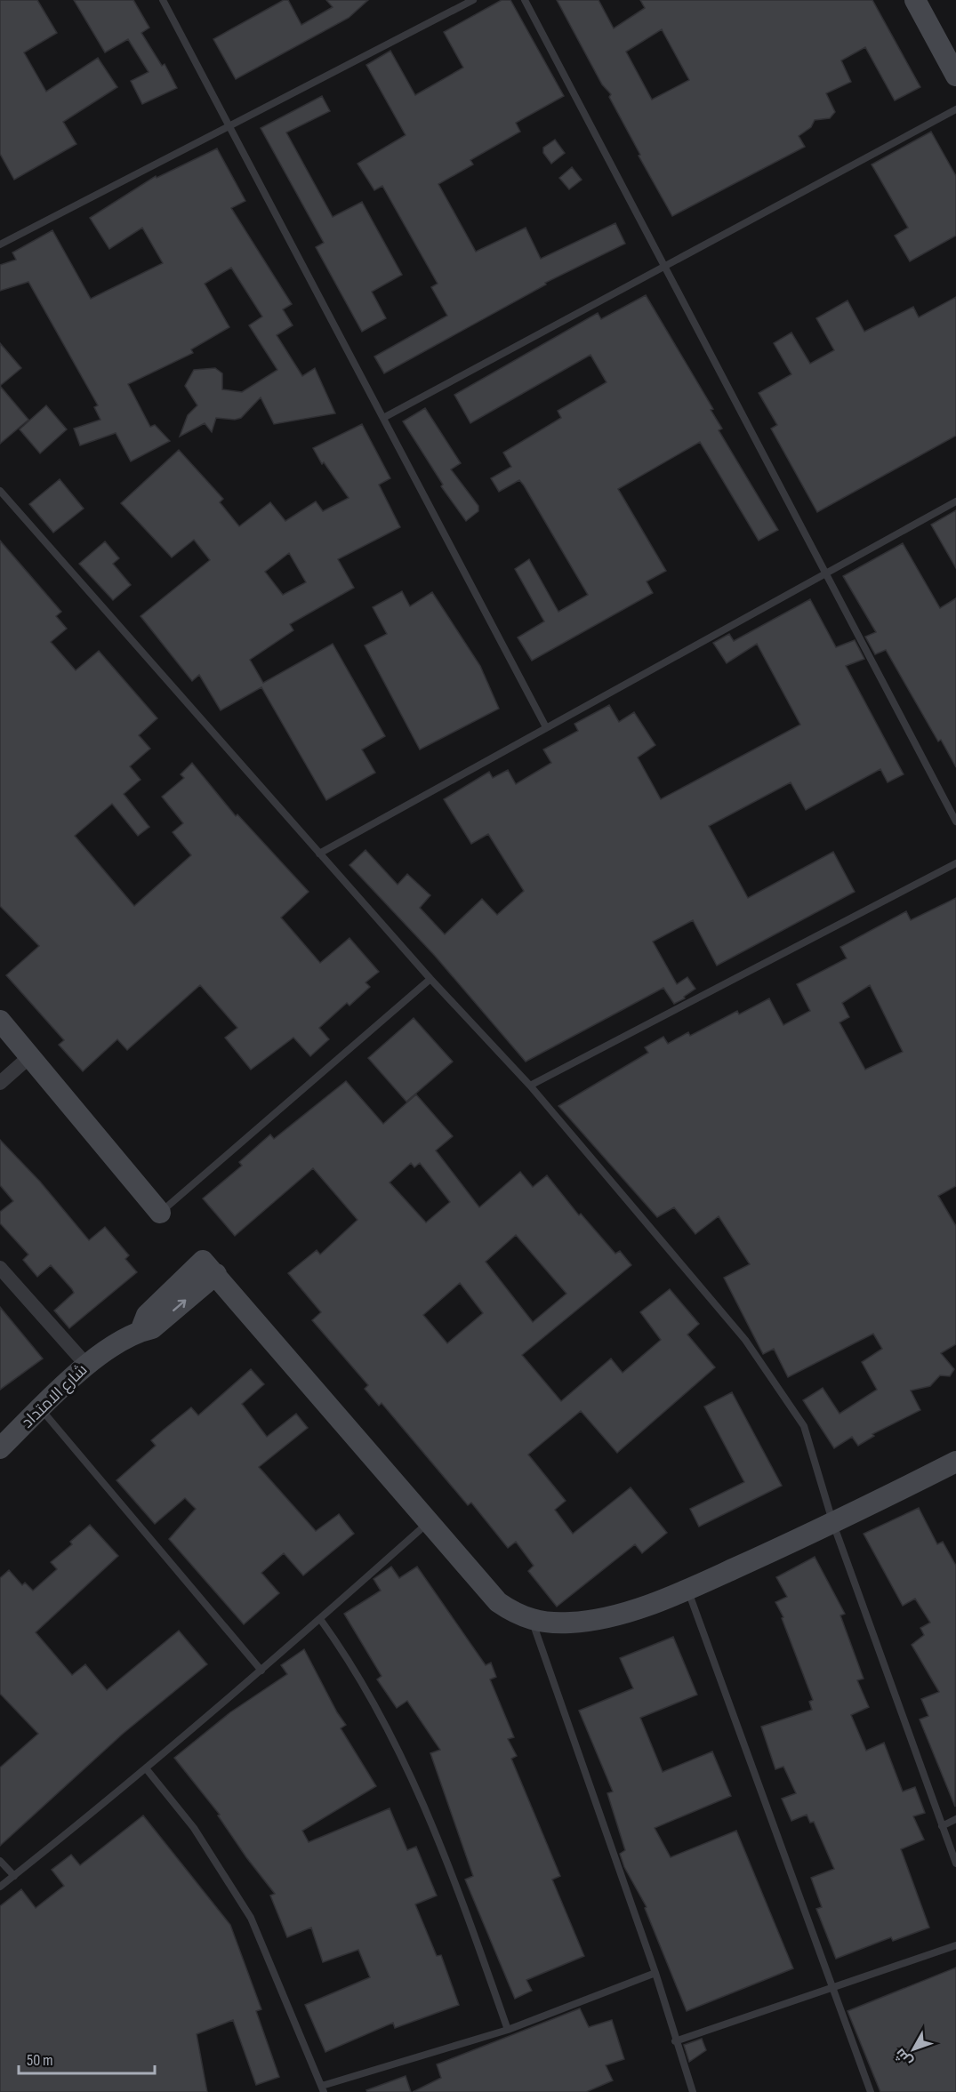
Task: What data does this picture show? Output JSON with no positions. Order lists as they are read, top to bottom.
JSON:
{
  "streets": {
    "street": ["شارع الامتداد"]
  },
  "scale_bar": "50 m",
  "north": "bottom left"
}
